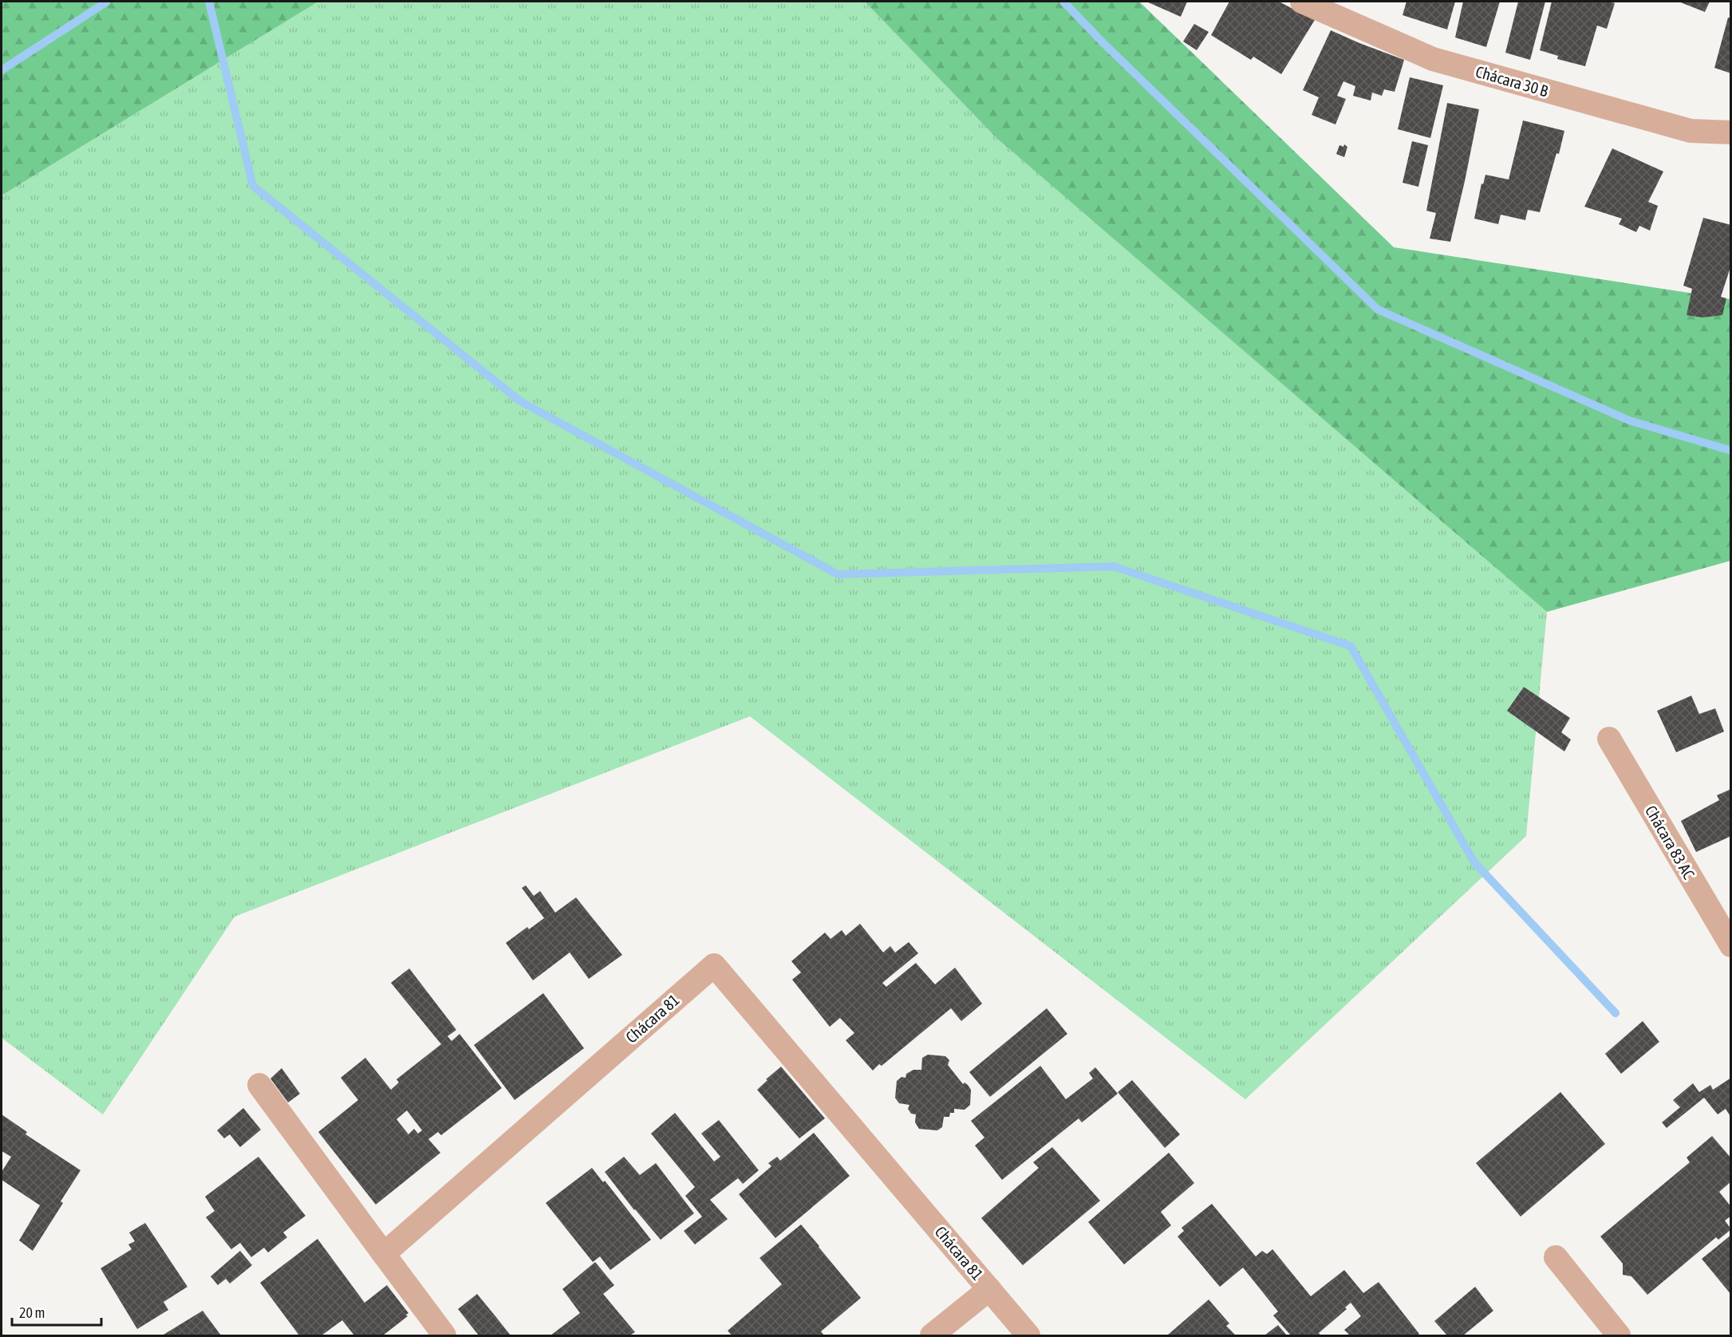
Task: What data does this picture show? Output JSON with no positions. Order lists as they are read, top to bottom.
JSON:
{
  "streets": {
    "street": ["Chácara 30 B", "Chácara 83 AC", "Chácara 81"]
  },
  "scale_bar": "20 m"
}
